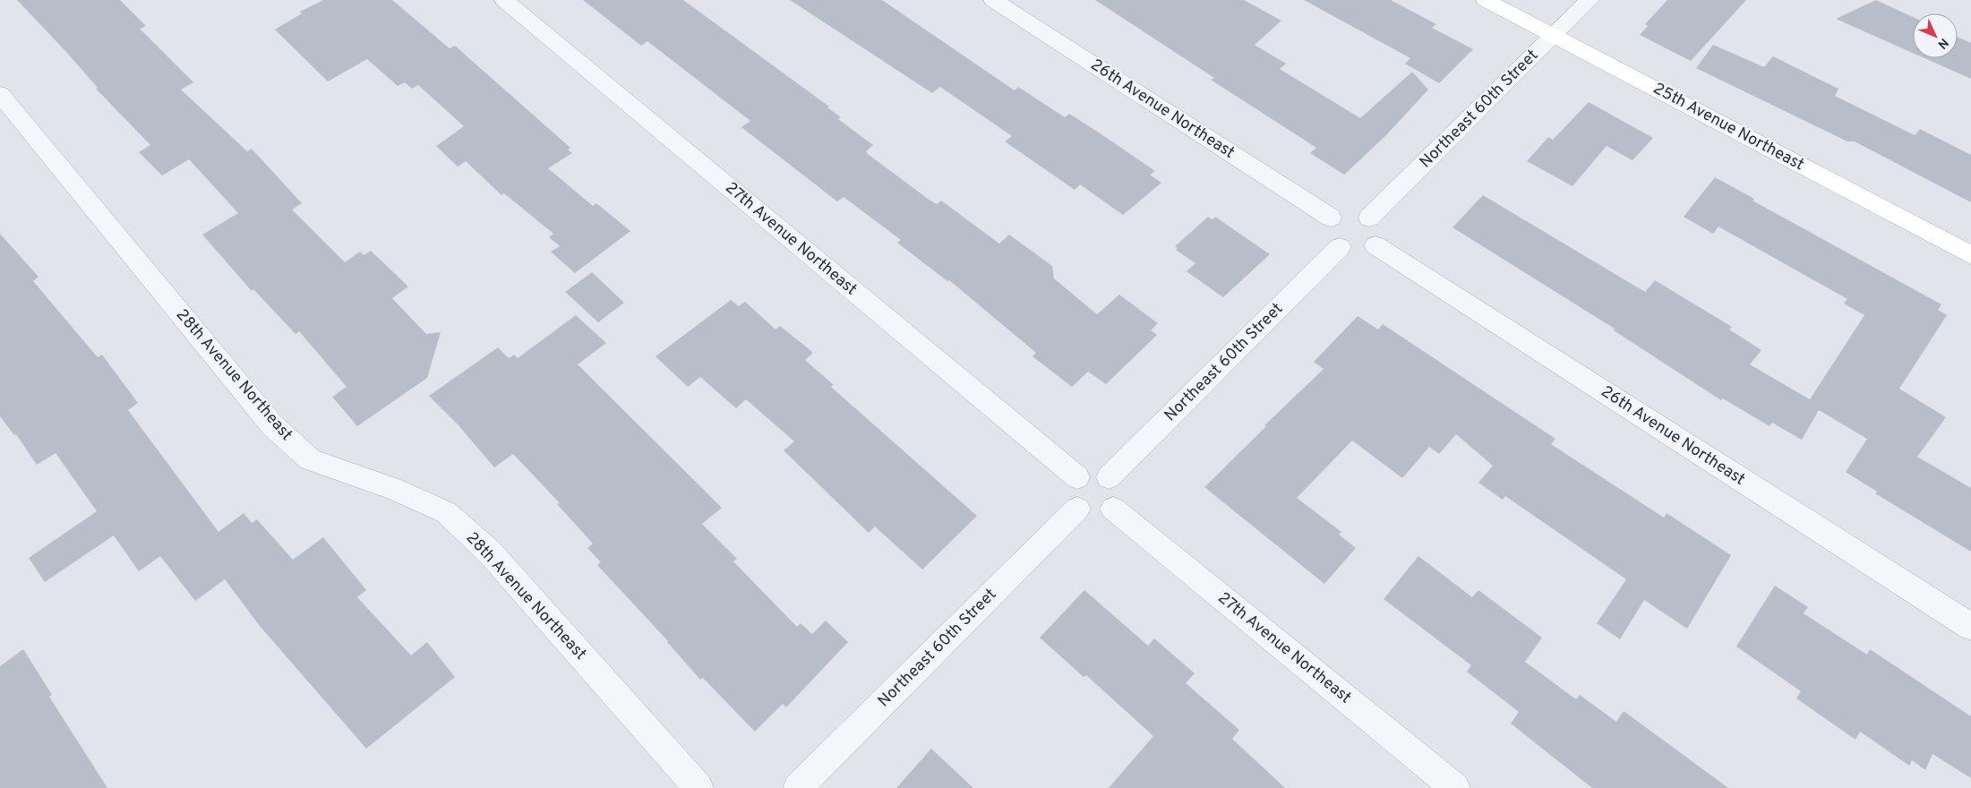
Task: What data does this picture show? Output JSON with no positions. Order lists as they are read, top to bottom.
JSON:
{
  "streets": {
    "main road": ["25th Avenue Northeast"],
    "street": [
      "26th Avenue Northeast",
      "Northeast 60th Street",
      "27th Avenue Northeast",
      "28th Avenue Northeast"
    ]
  },
  "crossings": [
    ["26th Avenue Northeast", "Northeast 60th Street"],
    ["Northeast 60th Street", "25th Avenue Northeast"],
    ["Northeast 60th Street", "27th Avenue Northeast"]
  ],
  "north": "bottom right"
}
